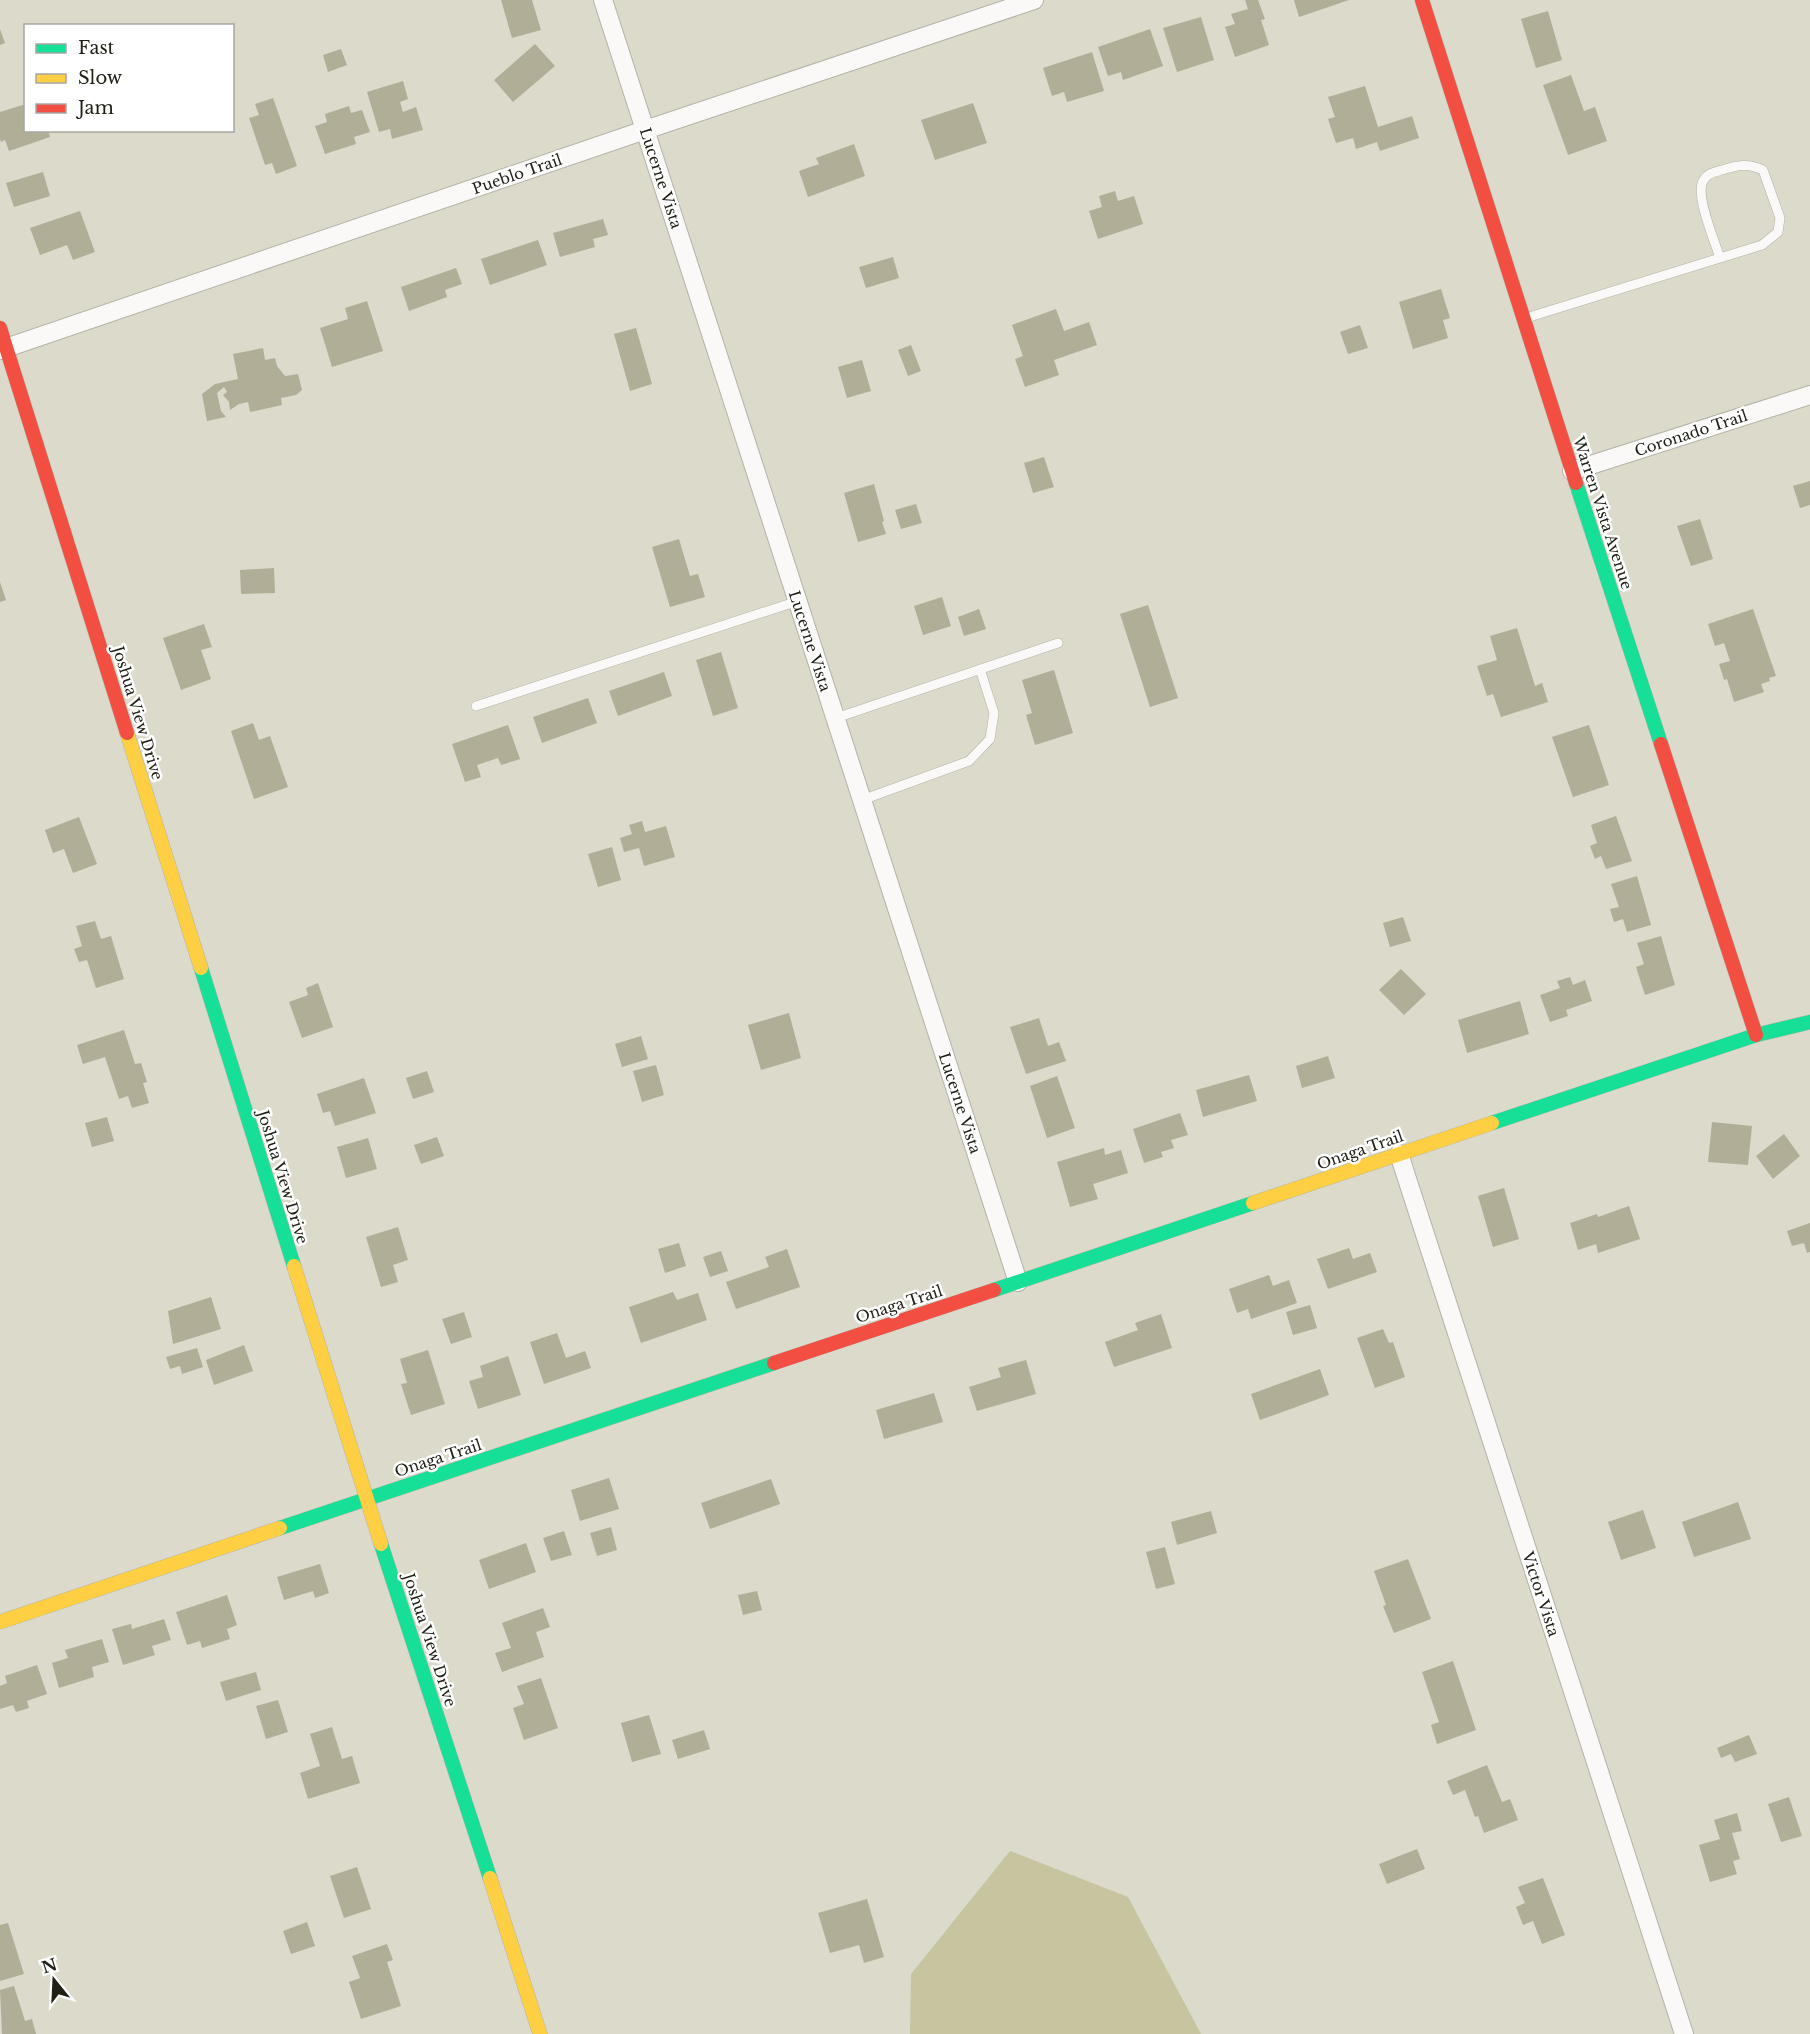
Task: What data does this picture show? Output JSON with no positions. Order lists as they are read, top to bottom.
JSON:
{
  "streets": {
    "street": [
      "Pueblo Trail",
      "Lucerne Vista",
      "Coronado Trail",
      "Warren Vista Avenue",
      "Joshua View Drive",
      "Onaga Trail",
      "Victor Vista"
    ]
  },
  "crossings": [
    ["Pueblo Trail", "Lucerne Vista"],
    ["Pueblo Trail", "Joshua View Drive"],
    ["Lucerne Vista", "Onaga Trail"],
    ["Coronado Trail", "Warren Vista Avenue"],
    ["Warren Vista Avenue", "Onaga Trail"],
    ["Joshua View Drive", "Onaga Trail"],
    ["Onaga Trail", "Victor Vista"]
  ],
  "legend": ["Fast", "Slow", "Jam"],
  "north": "top"
}
